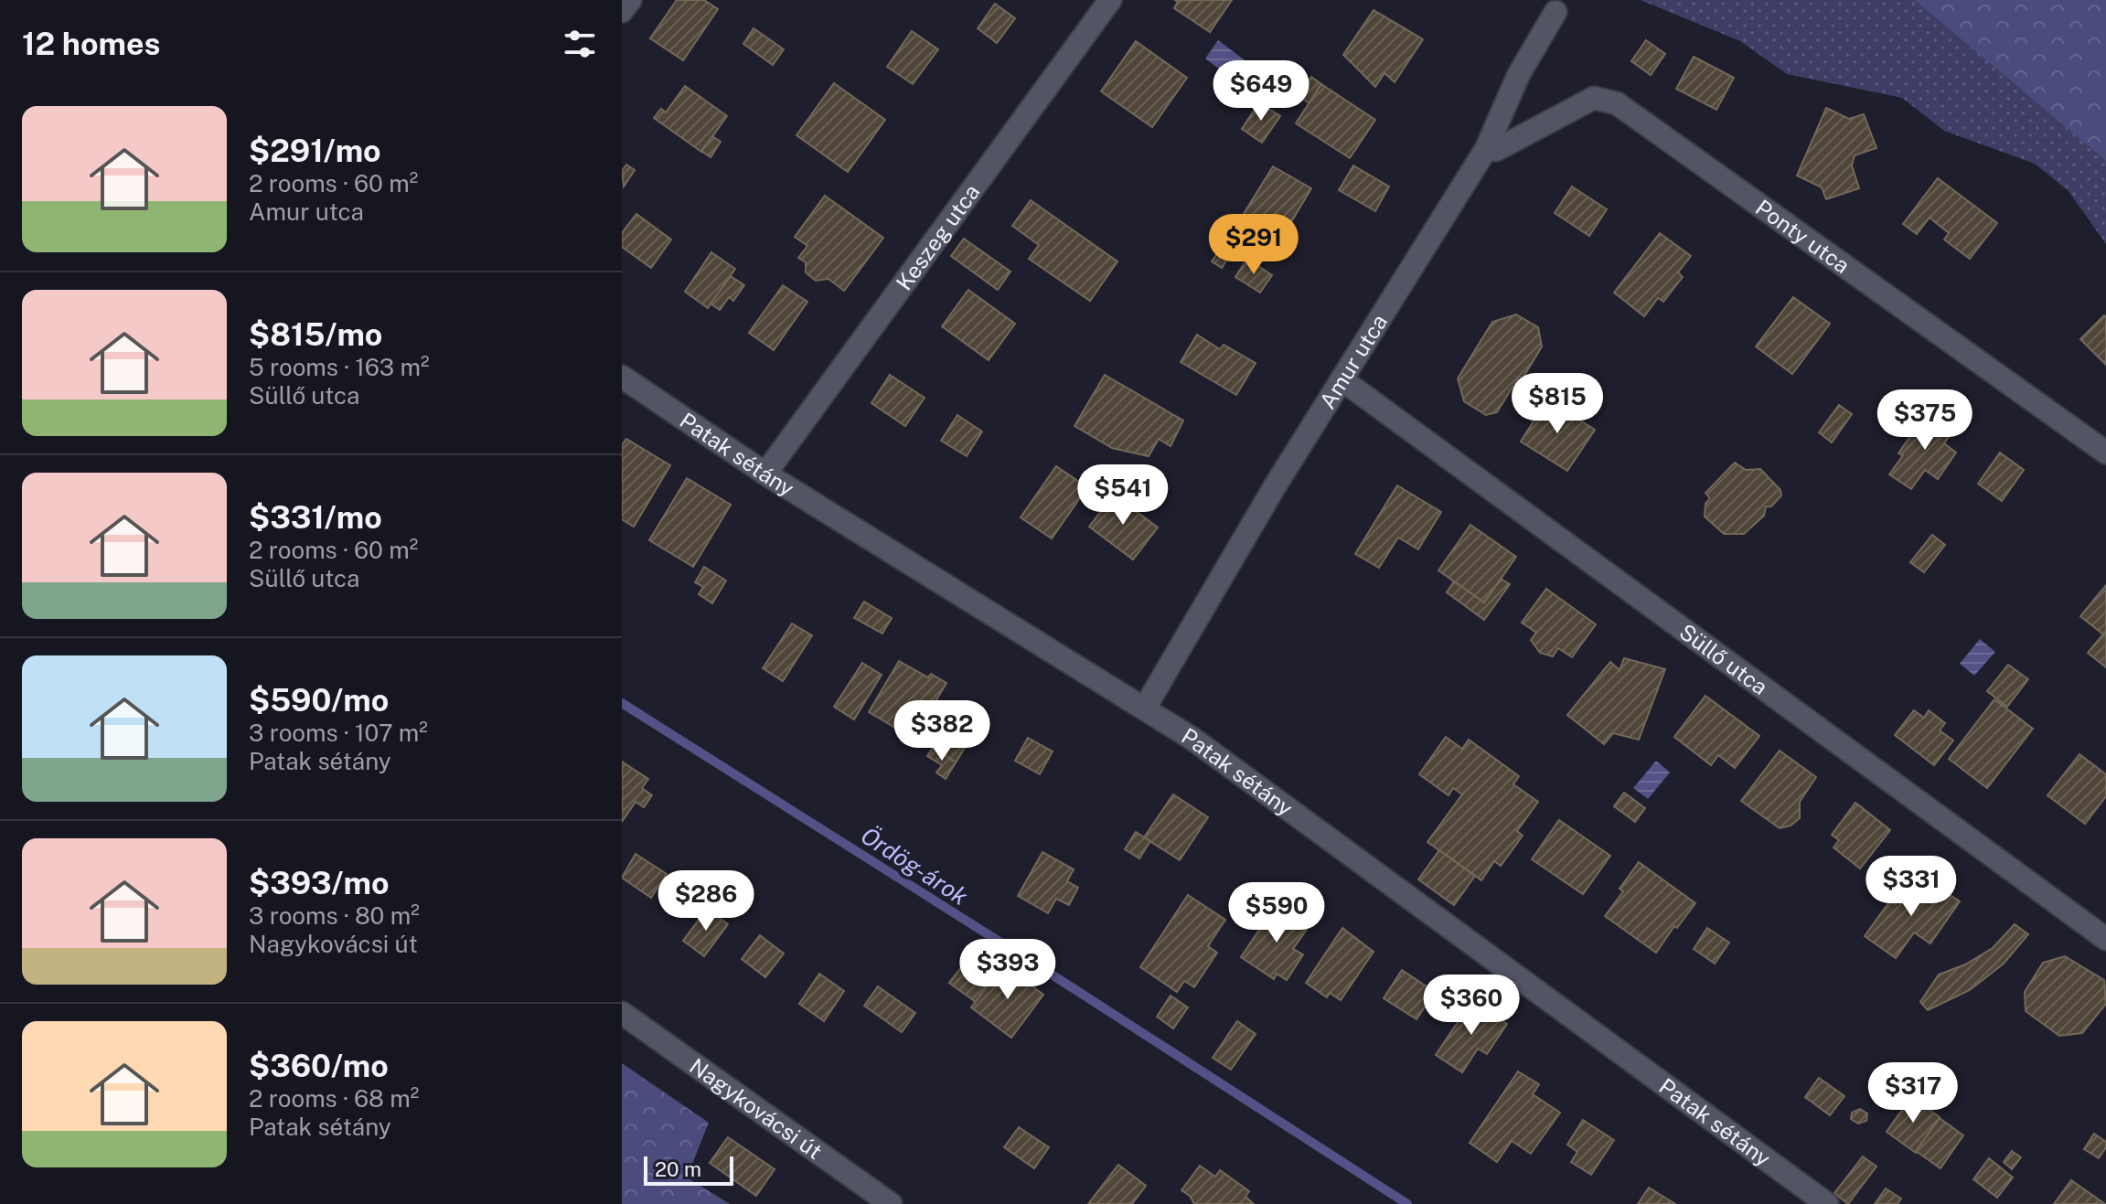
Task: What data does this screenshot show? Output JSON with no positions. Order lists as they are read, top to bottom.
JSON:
{
  "streets": {
    "street": [
      "Ponty utca",
      "Keszeg utca",
      "Amur utca",
      "Patak sétány",
      "Süllő utca",
      "Nagykovácsi út"
    ]
  },
  "crossings": [
    ["Ponty utca", "Amur utca"],
    ["Keszeg utca", "Patak sétány"],
    ["Amur utca", "Patak sétány"],
    ["Amur utca", "Süllő utca"]
  ],
  "water": ["Ördög-árok"],
  "scale_bar": "20 m",
  "page": {
    "heading": "12 homes",
    "price": [
      "$649",
      "$291",
      "$815",
      "$375",
      "$541",
      "$382",
      "$331",
      "$286",
      "$590",
      "$393",
      "$360",
      "$317"
    ],
    "list": [
      {
        "name": "$291/mo",
        "note": "2 rooms · 60 m² · Amur utca"
      },
      {
        "name": "$815/mo",
        "note": "5 rooms · 163 m² · Süllő utca"
      },
      {
        "name": "$331/mo",
        "note": "2 rooms · 60 m² · Süllő utca"
      },
      {
        "name": "$590/mo",
        "note": "3 rooms · 107 m² · Patak sétány"
      },
      {
        "name": "$393/mo",
        "note": "3 rooms · 80 m² · Nagykovácsi út"
      },
      {
        "name": "$360/mo",
        "note": "2 rooms · 68 m² · Patak sétány"
      }
    ],
    "scale": "20 m"
  }
}
